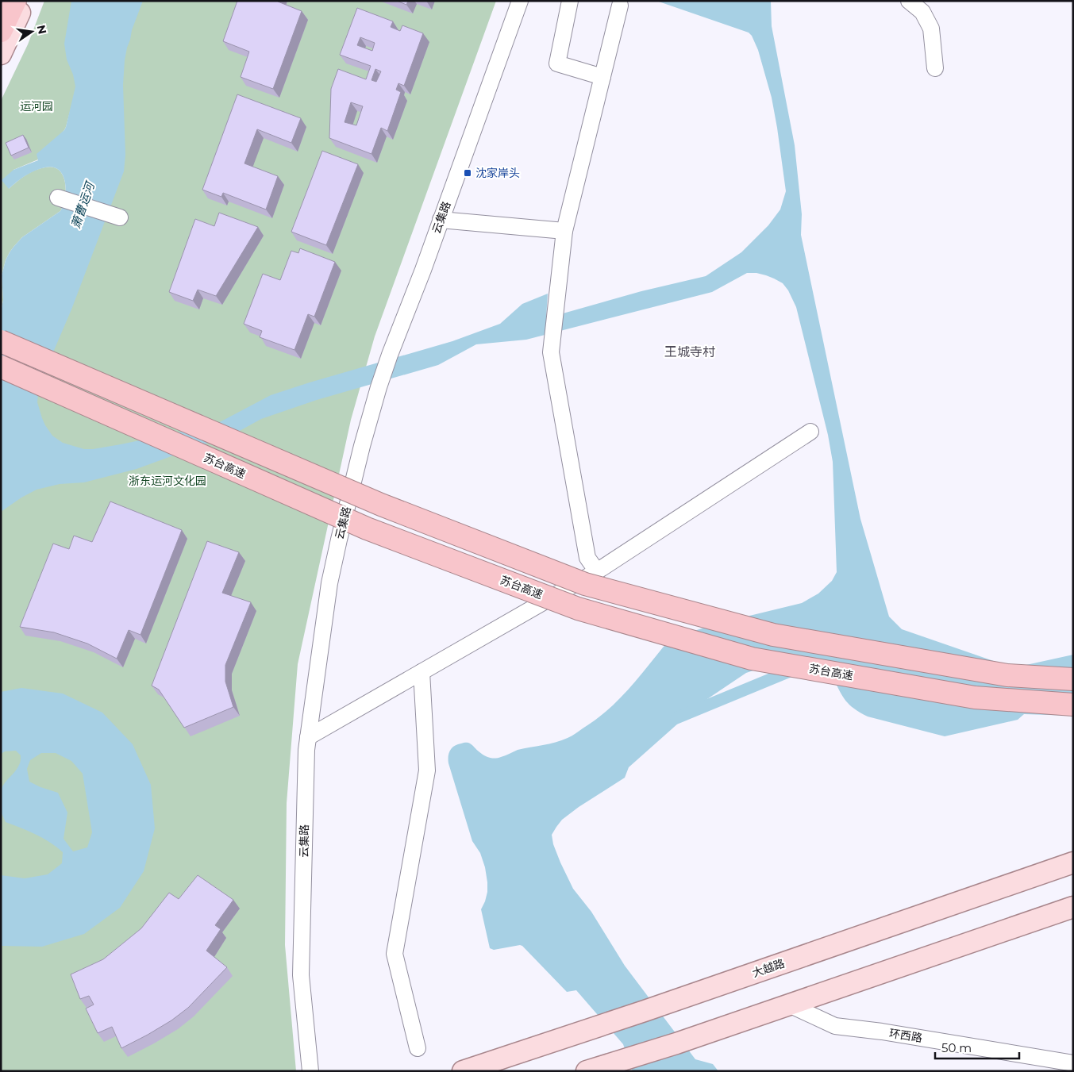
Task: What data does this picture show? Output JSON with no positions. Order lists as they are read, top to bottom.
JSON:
{
  "streets": {
    "highway": ["苏台高速"],
    "main road": ["大越路"],
    "street": ["云集路", "环西路"]
  },
  "districts": ["王城寺村"],
  "water": ["萧曹运河"],
  "parks": ["运河园", "浙东运河文化园"],
  "places": {
    "transit": ["沈家岸头"]
  },
  "scale_bar": "50 m",
  "north": "right"
}
